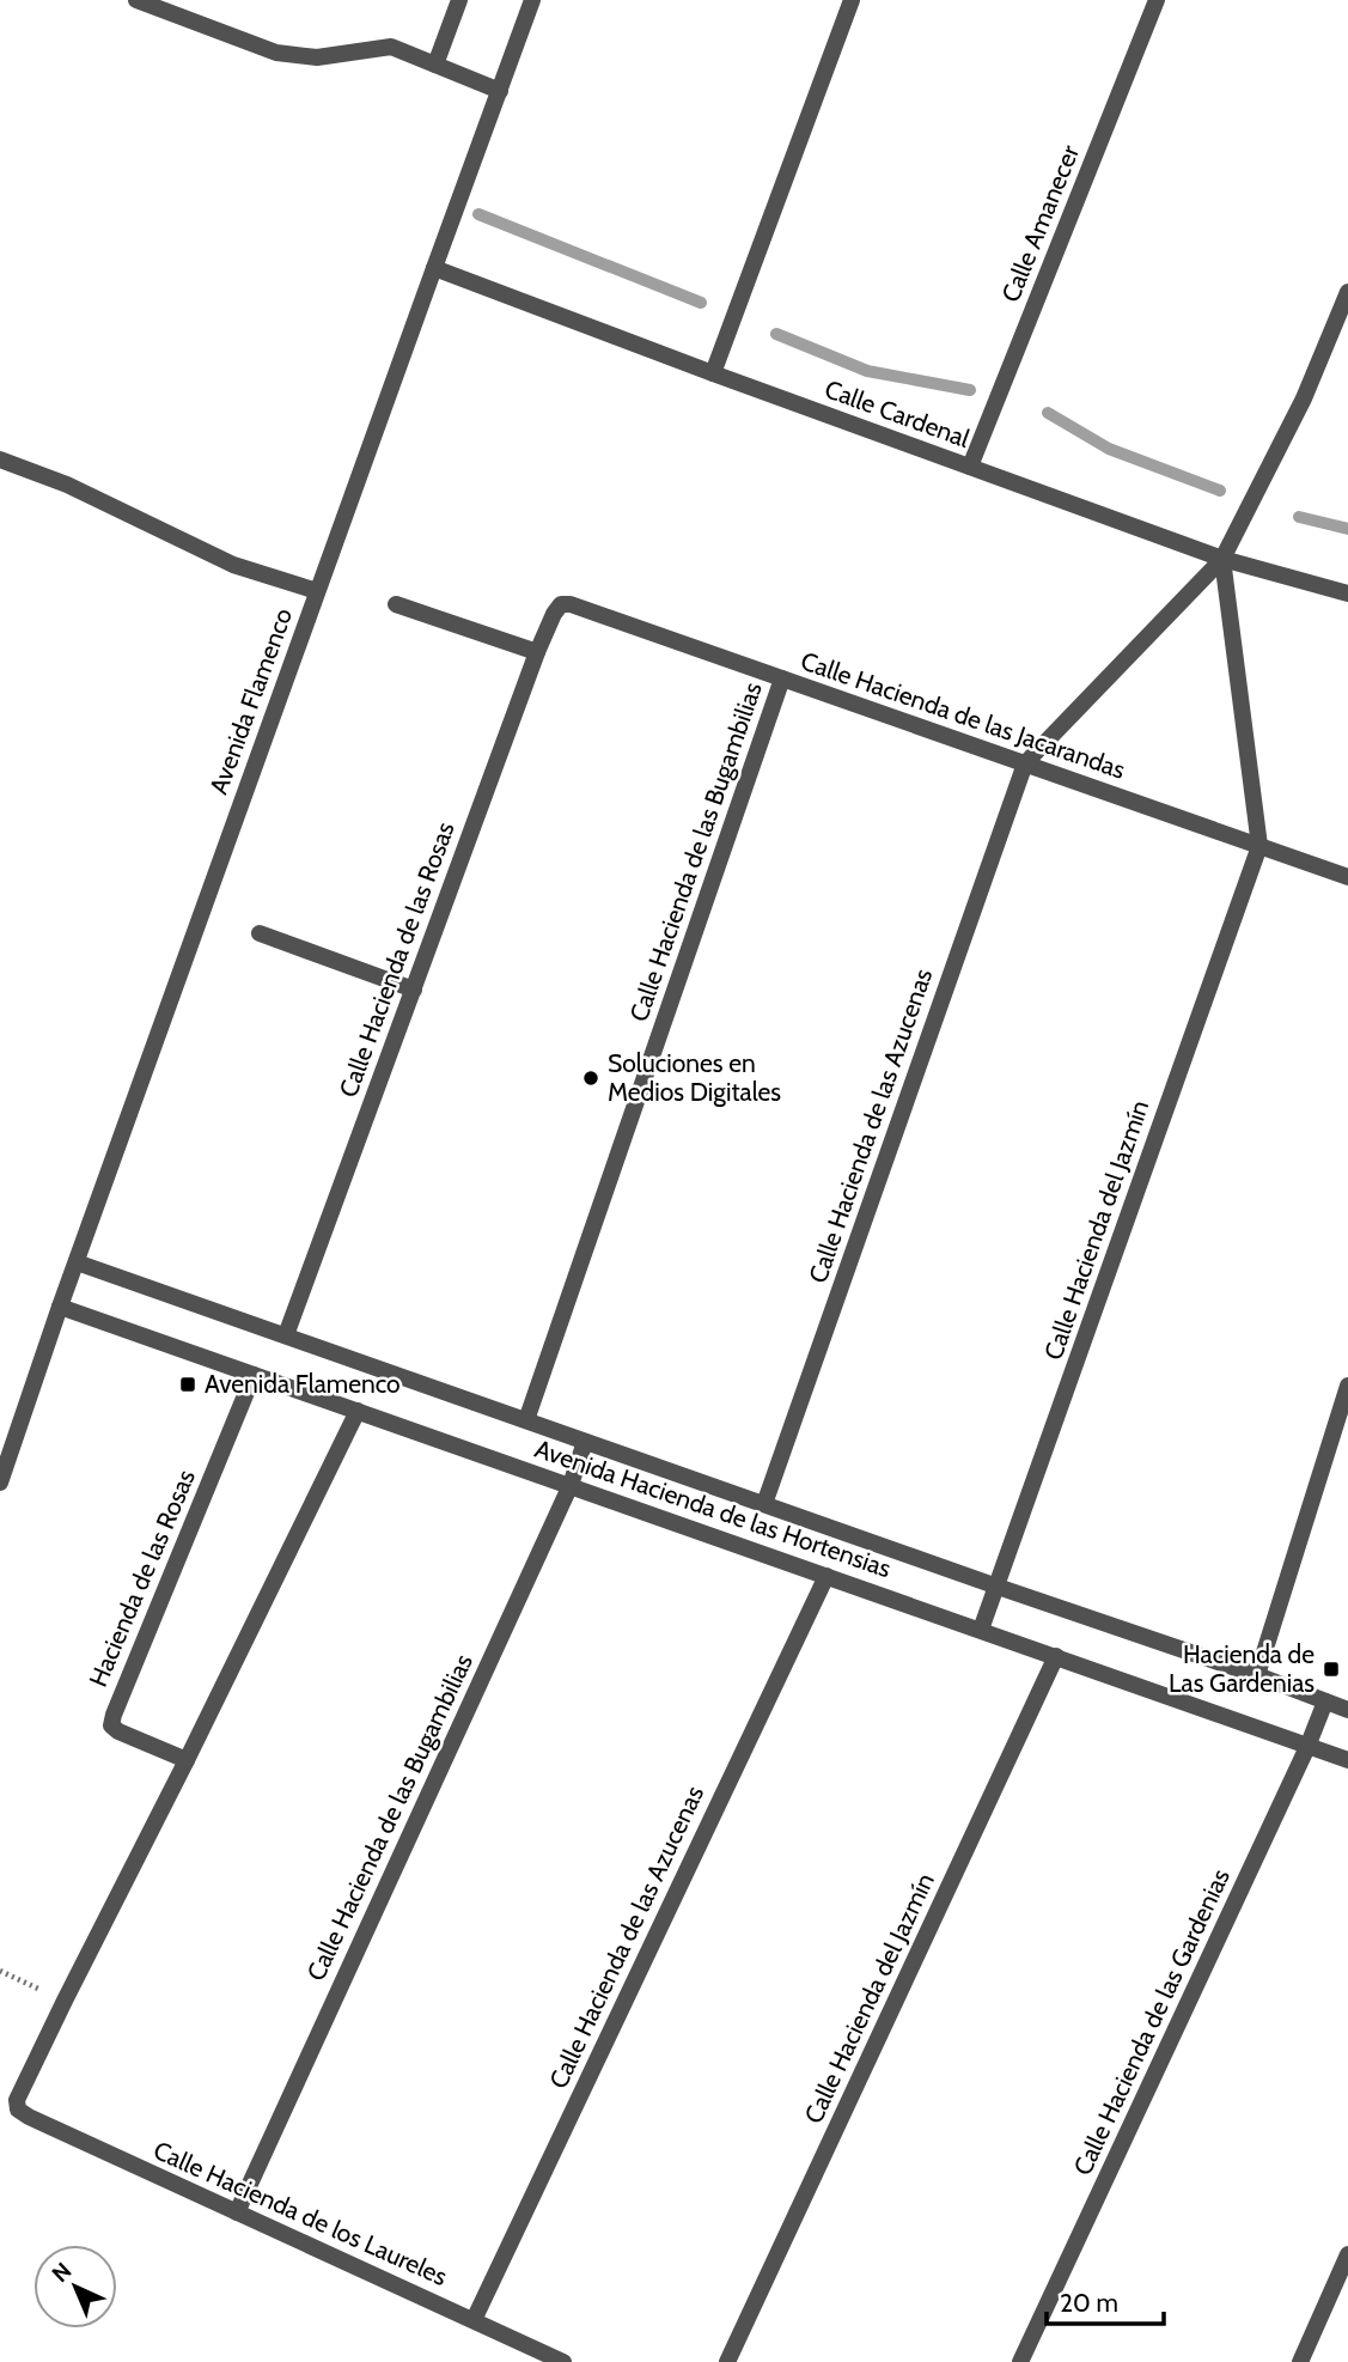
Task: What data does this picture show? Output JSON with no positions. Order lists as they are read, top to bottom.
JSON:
{
  "streets": {
    "street": [
      "Calle Amanecer",
      "Calle Cardenal",
      "Avenida Flamenco",
      "Calle Hacienda de las Jacarandas",
      "Calle Hacienda de las Bugambilias",
      "Calle Hacienda de las Rosas",
      "Calle Hacienda de las Azucenas",
      "Calle Hacienda del Jazmín",
      "Avenida Hacienda de las Hortensias",
      "Hacienda de las Rosas",
      "Calle Hacienda de las Gardenias",
      "Calle Hacienda de los Laureles"
    ]
  },
  "crossings": [
    ["Calle Amanecer", "Calle Cardenal"],
    ["Calle Cardenal", "Avenida Flamenco"],
    ["Avenida Flamenco", "Avenida Hacienda de las Hortensias"],
    ["Calle Hacienda de las Jacarandas", "Calle Hacienda de las Bugambilias"],
    ["Calle Hacienda de las Jacarandas", "Calle Hacienda de las Rosas"],
    ["Calle Hacienda de las Jacarandas", "Calle Hacienda de las Azucenas"],
    ["Calle Hacienda de las Jacarandas", "Calle Hacienda del Jazmín"],
    ["Calle Hacienda de las Bugambilias", "Avenida Hacienda de las Hortensias"],
    ["Calle Hacienda de las Bugambilias", "Calle Hacienda de los Laureles"],
    ["Calle Hacienda de las Rosas", "Avenida Hacienda de las Hortensias"],
    ["Calle Hacienda de las Azucenas", "Avenida Hacienda de las Hortensias"],
    ["Calle Hacienda de las Azucenas", "Calle Hacienda de los Laureles"],
    ["Calle Hacienda del Jazmín", "Avenida Hacienda de las Hortensias"],
    ["Avenida Hacienda de las Hortensias", "Hacienda de las Rosas"],
    ["Avenida Hacienda de las Hortensias", "Calle Hacienda de las Gardenias"]
  ],
  "places": {
    "other": ["Soluciones en Medios Digitales"],
    "transit": ["Avenida Flamenco", "Hacienda de Las Gardenias"]
  },
  "scale_bar": "20 m",
  "north": "top left"
}
